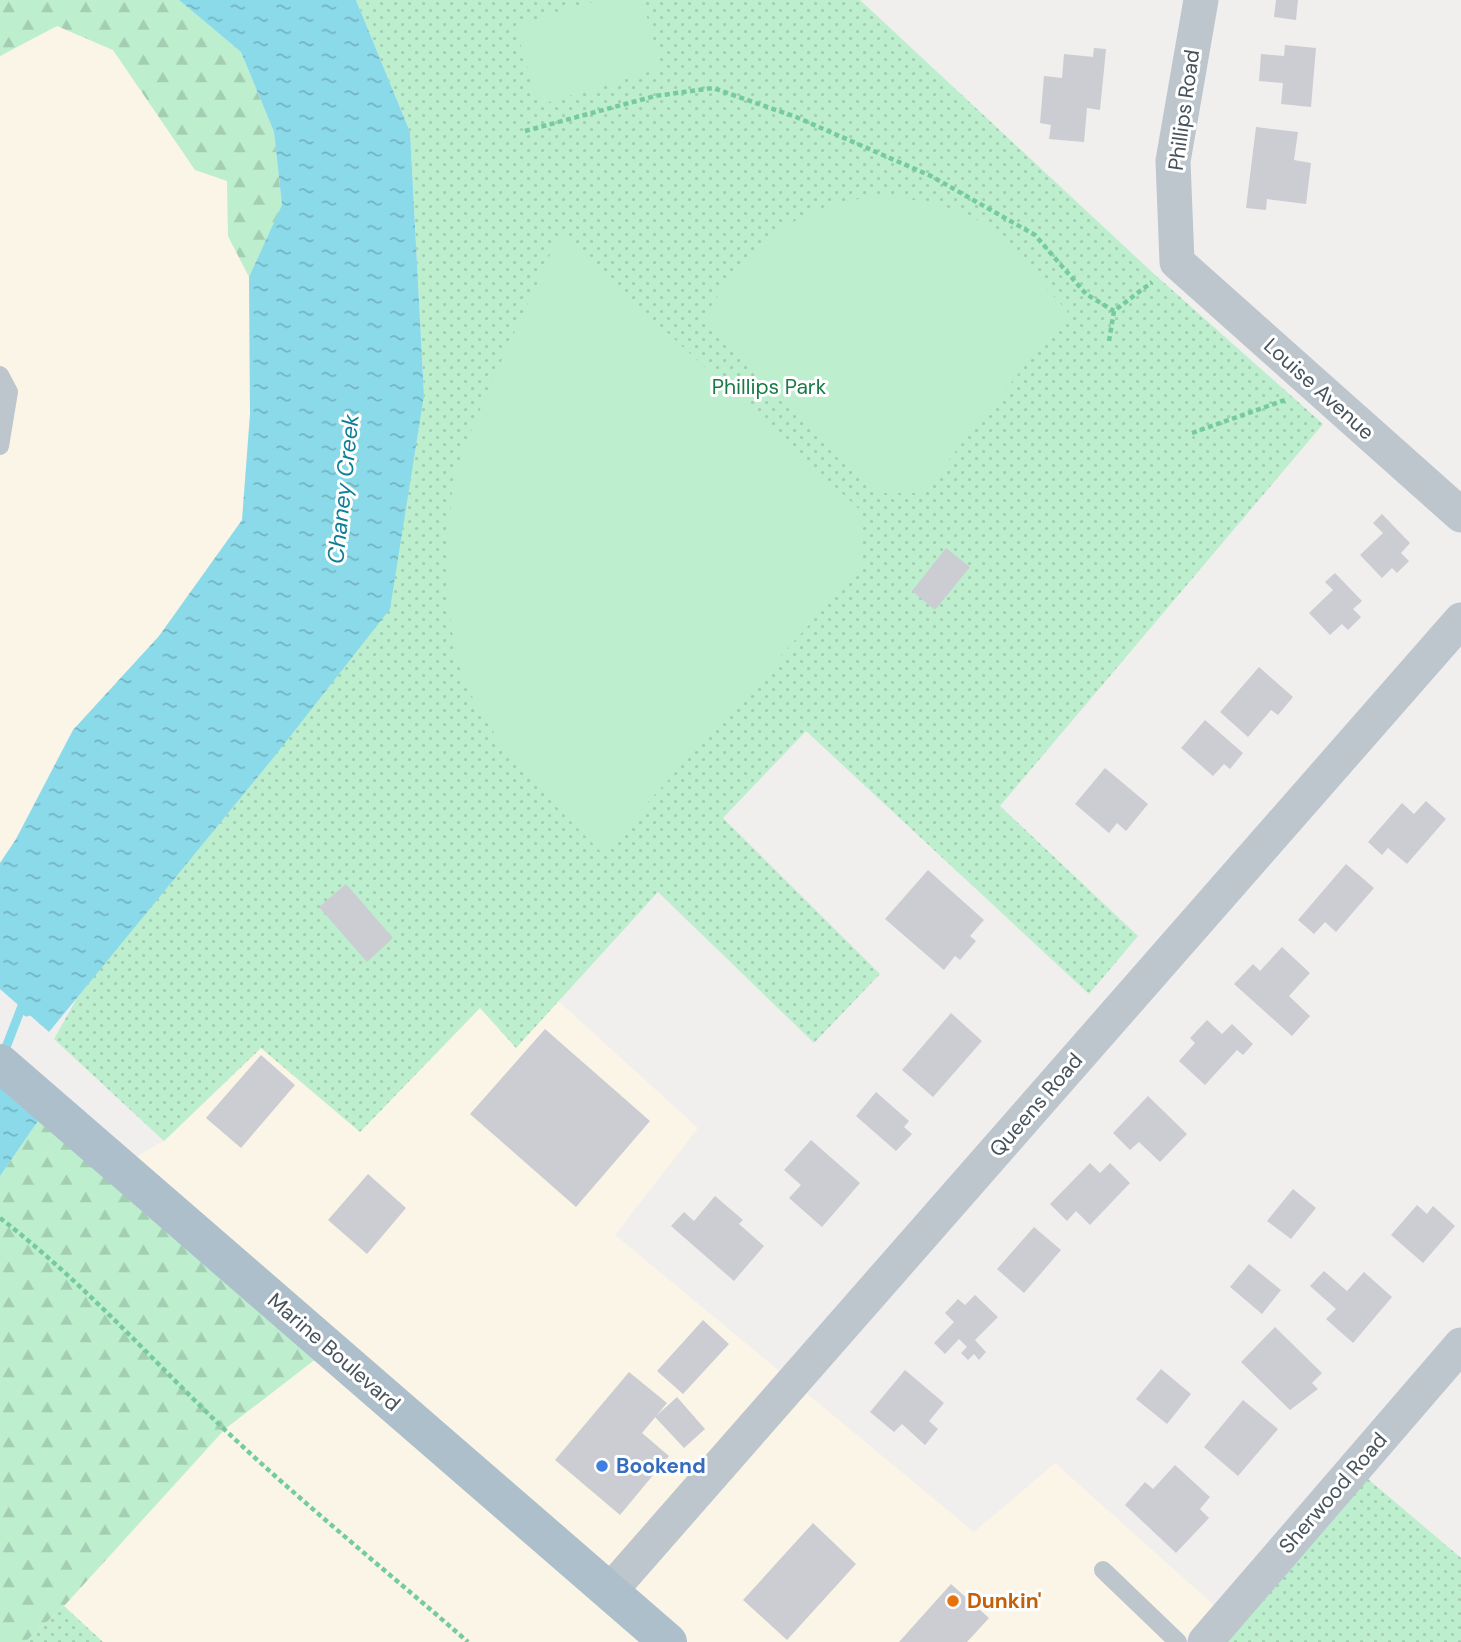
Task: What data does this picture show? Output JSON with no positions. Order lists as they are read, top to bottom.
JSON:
{
  "streets": {
    "main road": ["Marine Boulevard"],
    "street": [
      "Phillips Road",
      "Louise Avenue",
      "Queens Road",
      "Sherwood Road"
    ]
  },
  "crossings": [
    ["Phillips Road", "Louise Avenue"],
    ["Queens Road", "Marine Boulevard"]
  ],
  "water": ["Chaney Creek"],
  "parks": ["Phillips Park"],
  "places": ["Bookend", "Dunkin'"]
}
